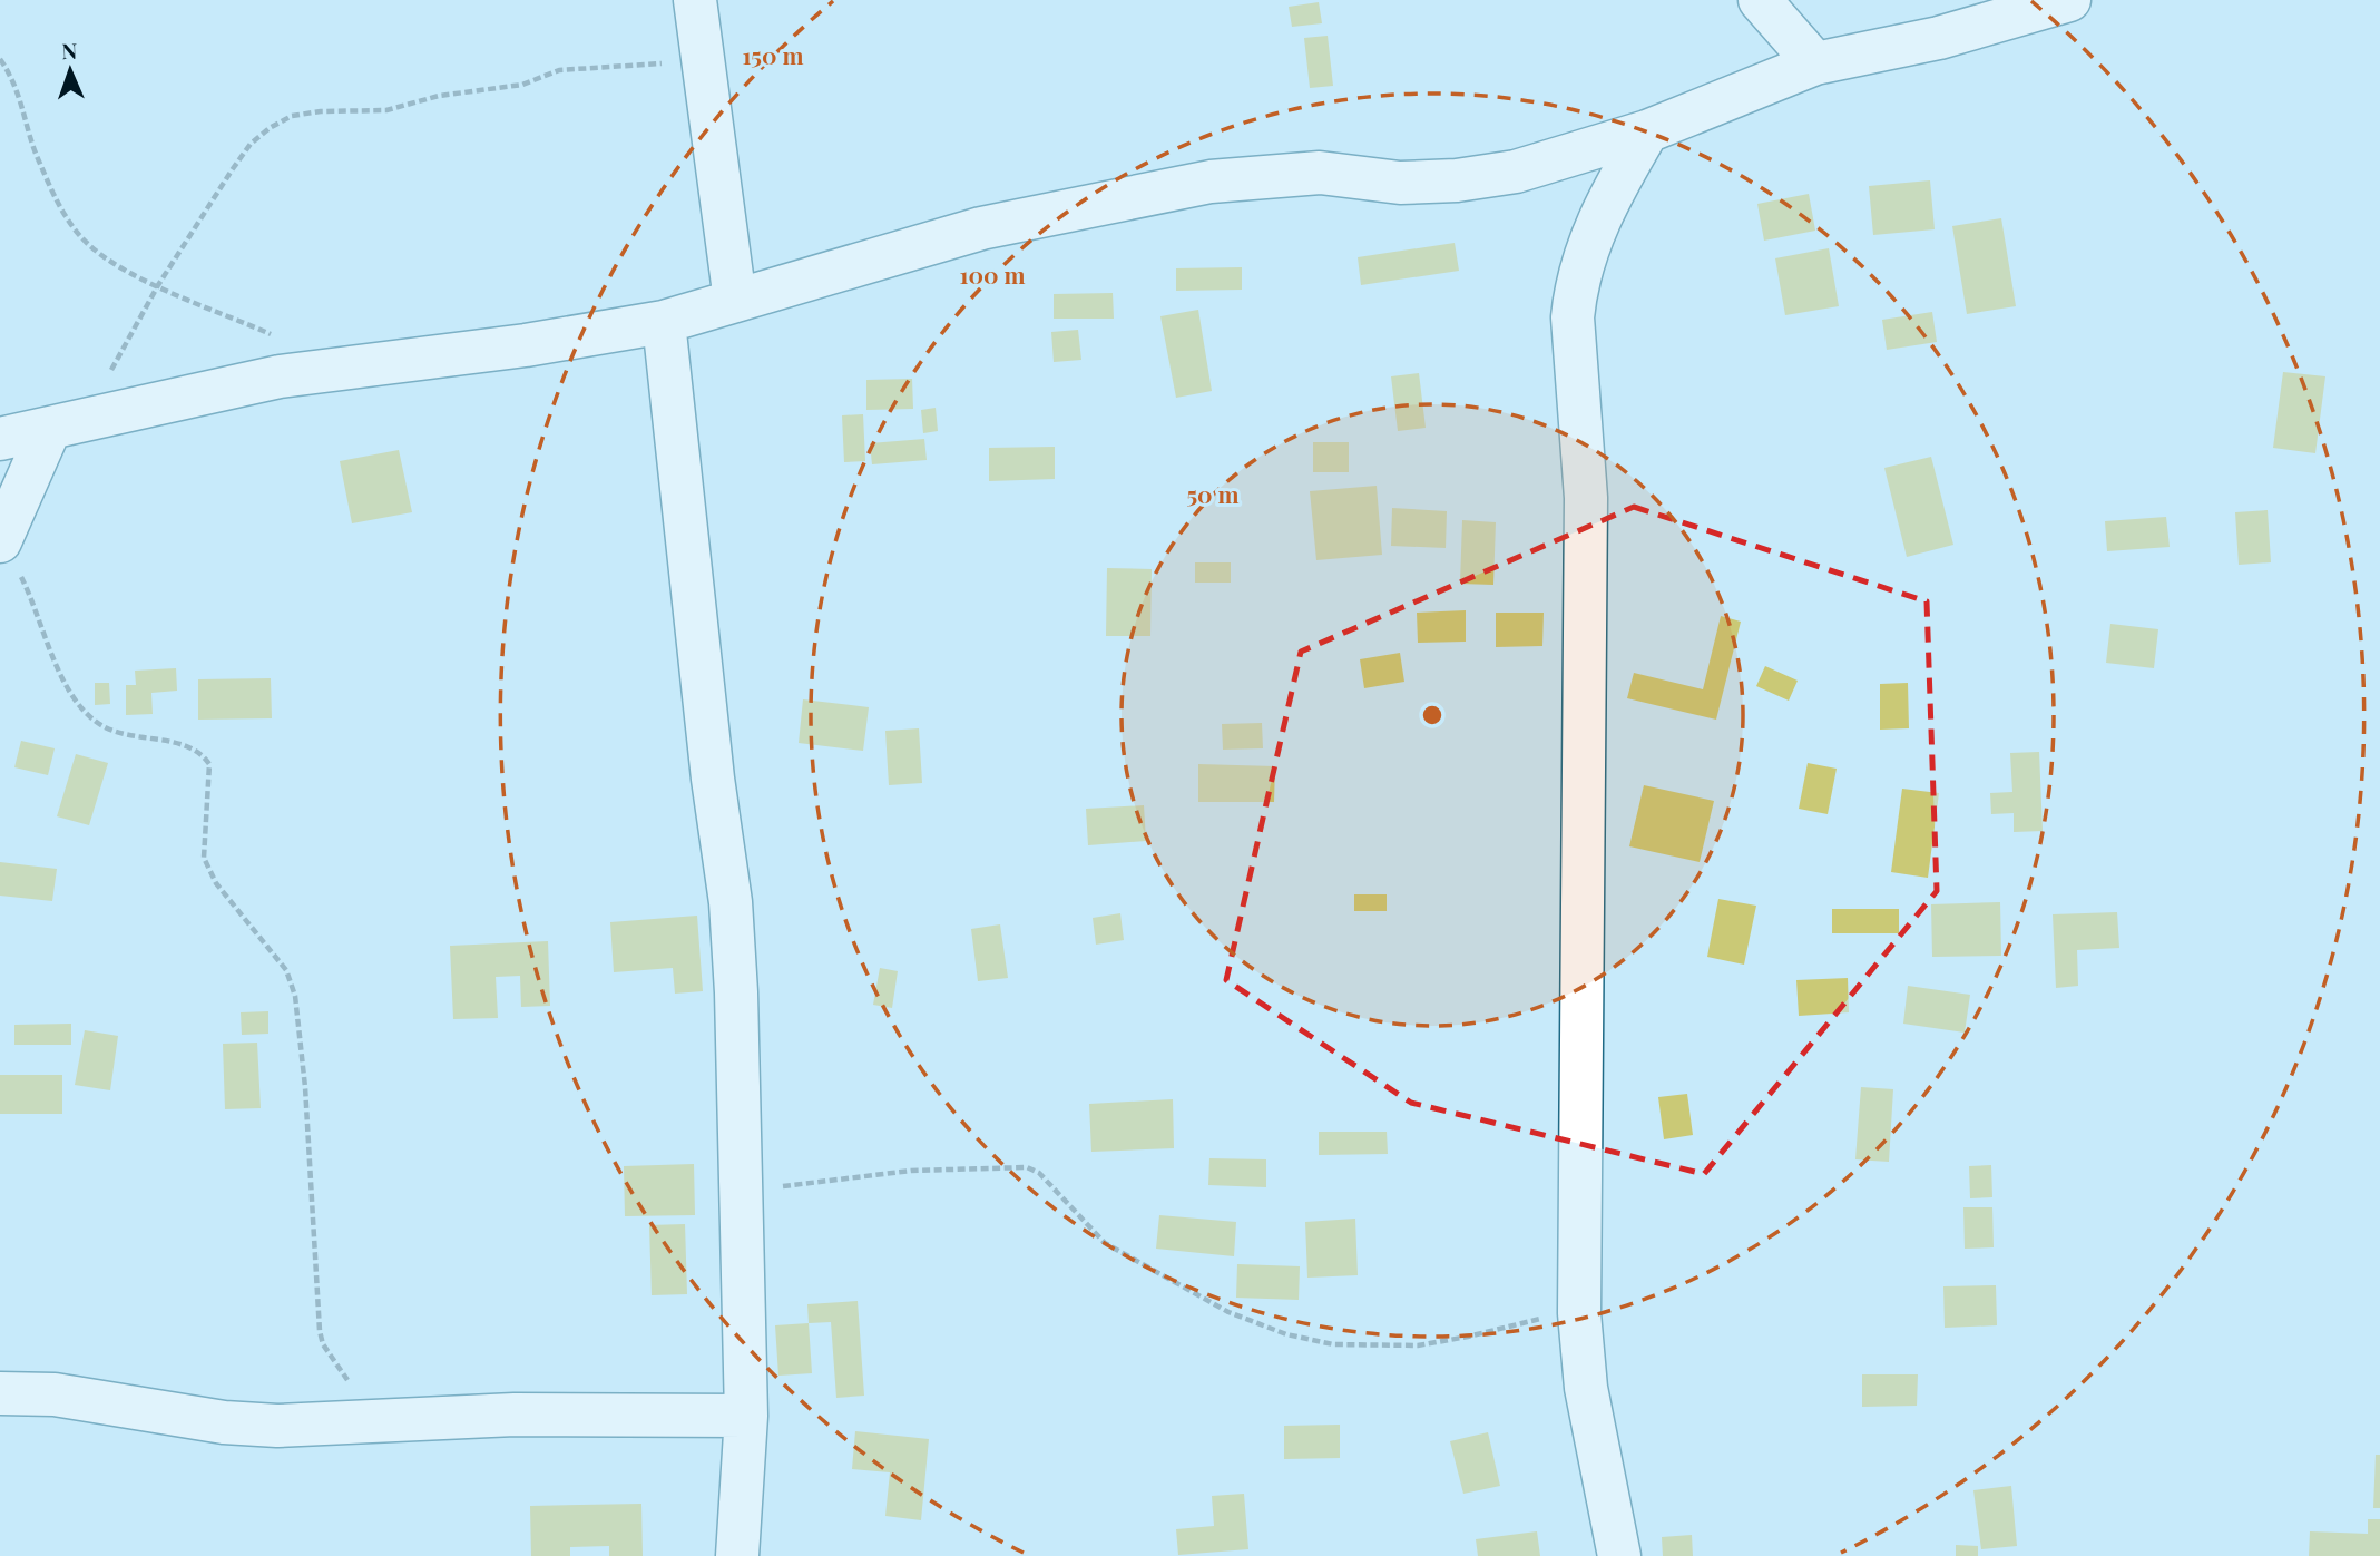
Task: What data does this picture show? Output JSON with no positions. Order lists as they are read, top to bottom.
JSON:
{
  "north": "top",
  "rings": ["150 m", "100 m", "50 m"]
}
